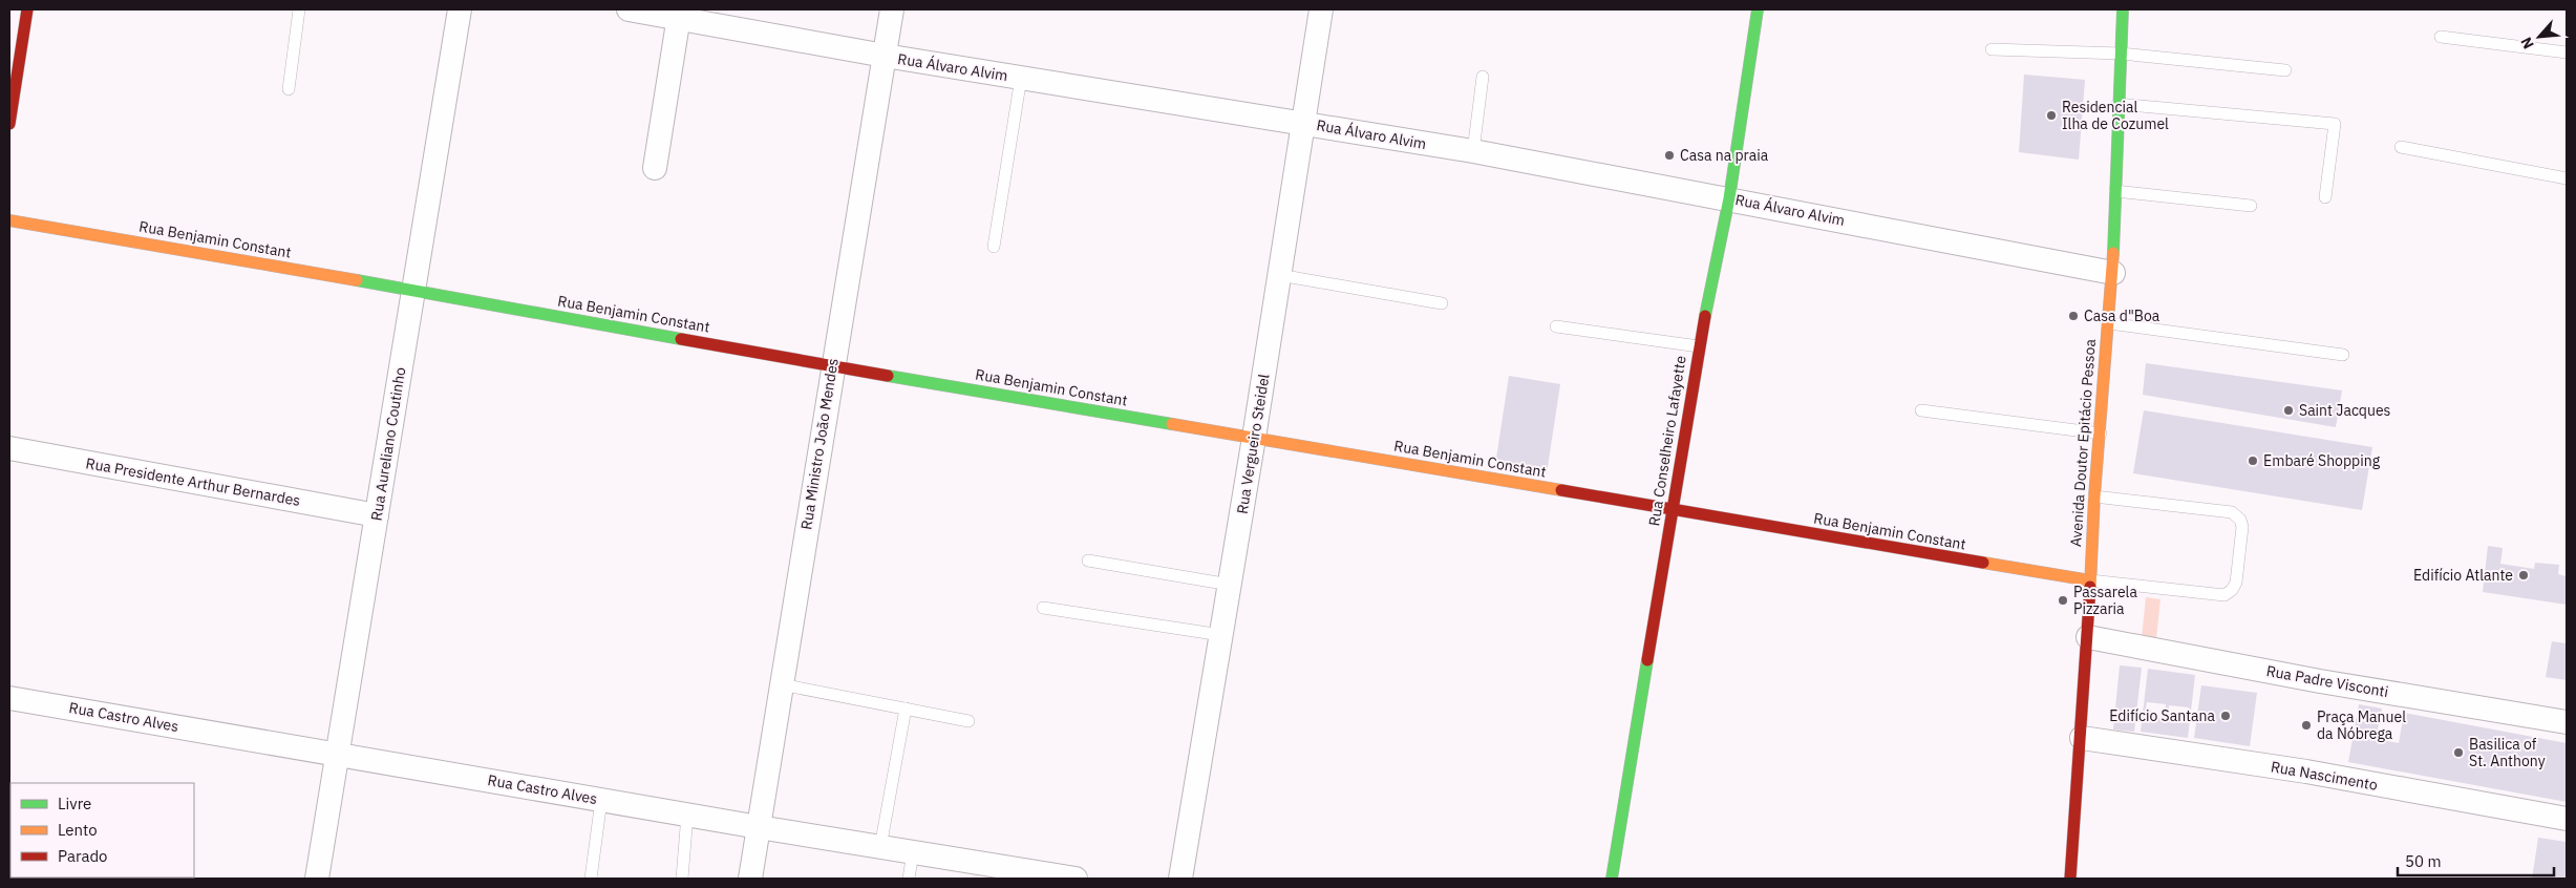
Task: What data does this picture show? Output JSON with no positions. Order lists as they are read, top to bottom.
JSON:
{
  "streets": {
    "street": [
      "Rua Álvaro Alvim",
      "Rua Benjamin Constant",
      "Rua Conselheiro Lafayette",
      "Avenida Doutor Epitácio Pessoa",
      "Rua Aureliano Coutinho",
      "Rua Ministro João Mendes",
      "Rua Vergueiro Steidel",
      "Rua Presidente Arthur Bernardes",
      "Rua Padre Visconti",
      "Rua Castro Alves",
      "Rua Nascimento"
    ]
  },
  "crossings": [
    ["Rua Álvaro Alvim", "Rua Conselheiro Lafayette"],
    ["Rua Álvaro Alvim", "Avenida Doutor Epitácio Pessoa"],
    ["Rua Álvaro Alvim", "Rua Ministro João Mendes"],
    ["Rua Álvaro Alvim", "Rua Vergueiro Steidel"],
    ["Rua Benjamin Constant", "Rua Conselheiro Lafayette"],
    ["Rua Benjamin Constant", "Avenida Doutor Epitácio Pessoa"],
    ["Rua Benjamin Constant", "Rua Aureliano Coutinho"],
    ["Rua Benjamin Constant", "Rua Ministro João Mendes"],
    ["Rua Benjamin Constant", "Rua Vergueiro Steidel"],
    ["Avenida Doutor Epitácio Pessoa", "Rua Padre Visconti"],
    ["Avenida Doutor Epitácio Pessoa", "Rua Nascimento"],
    ["Rua Aureliano Coutinho", "Rua Presidente Arthur Bernardes"],
    ["Rua Aureliano Coutinho", "Rua Castro Alves"],
    ["Rua Ministro João Mendes", "Rua Castro Alves"]
  ],
  "places": [
    "Residencial Ilha de Cozumel",
    "Casa na praia",
    "Casa d\"Boa",
    "Saint Jacques",
    "Embaré Shopping",
    "Edifício Atlante",
    "Passarela Pizzaria",
    "Edifício Santana",
    "Praça Manuel da Nóbrega",
    "Basilica of St. Anthony"
  ],
  "legend": ["Livre", "Lento", "Parado"],
  "scale_bar": "50 m",
  "north": "bottom left"
}
